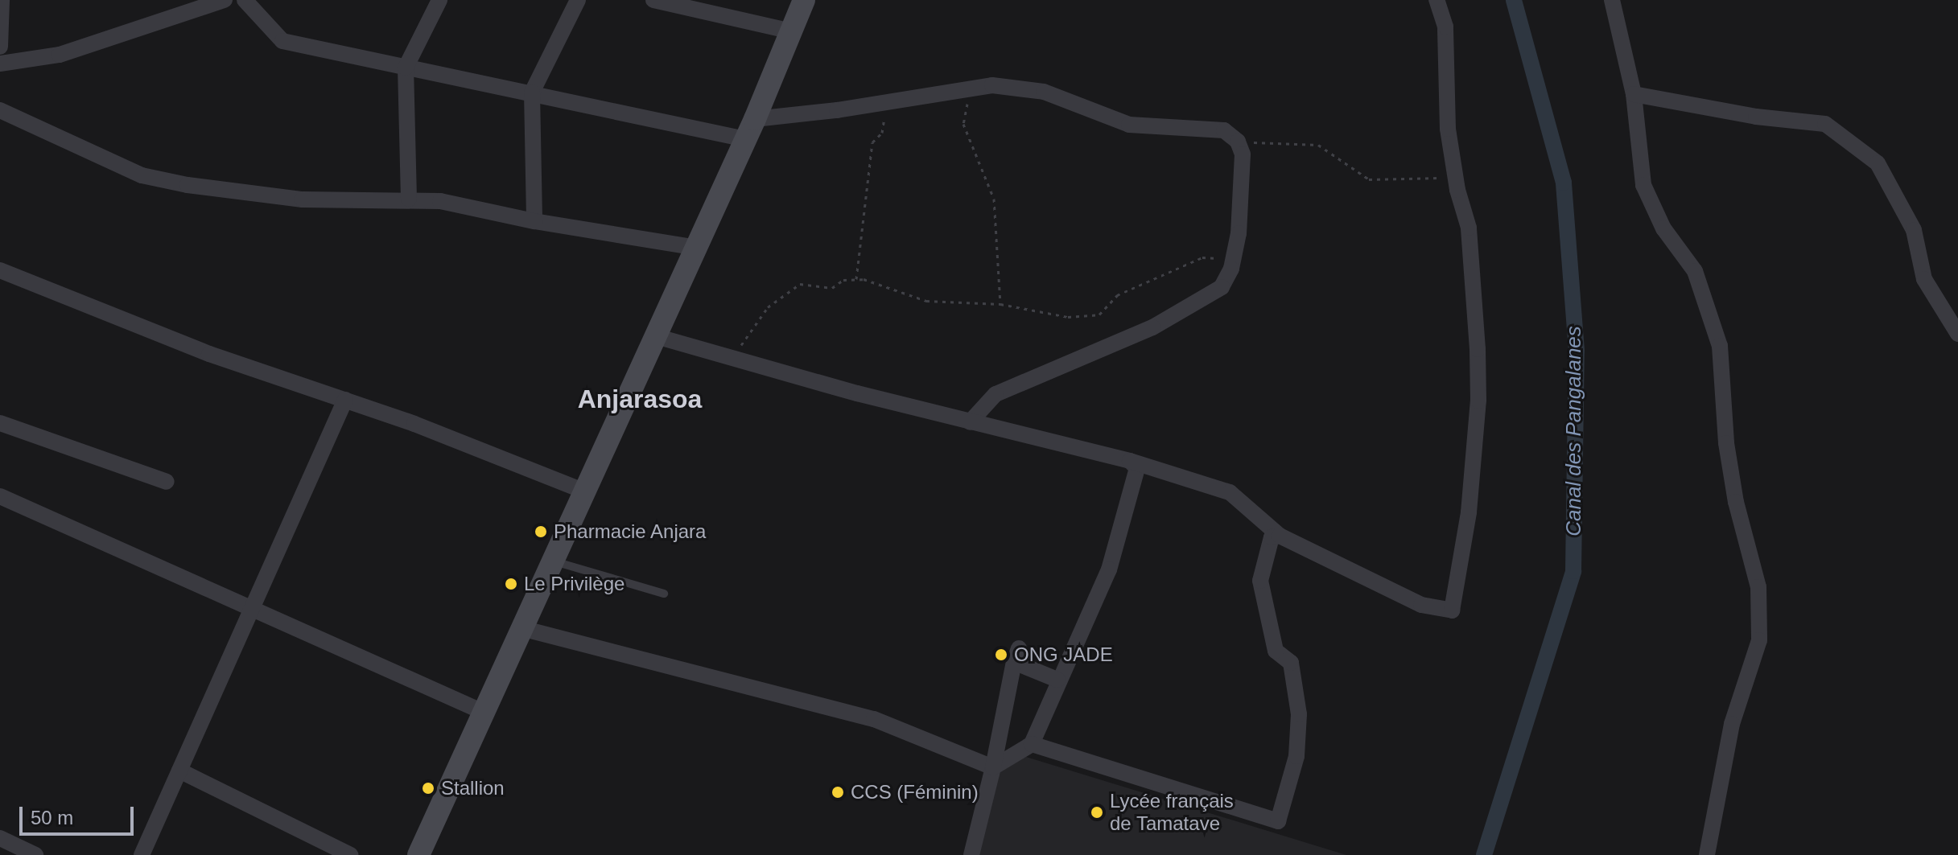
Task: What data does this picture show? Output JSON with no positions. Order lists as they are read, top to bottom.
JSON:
{
  "districts": ["Anjarasoa"],
  "water": ["Canal des Pangalanes"],
  "places": [
    "Pharmacie Anjara",
    "Le Privilège",
    "ONG JADE",
    "Stallion",
    "CCS (Féminin)",
    "Lycée français de Tamatave"
  ],
  "scale_bar": "50 m"
}
